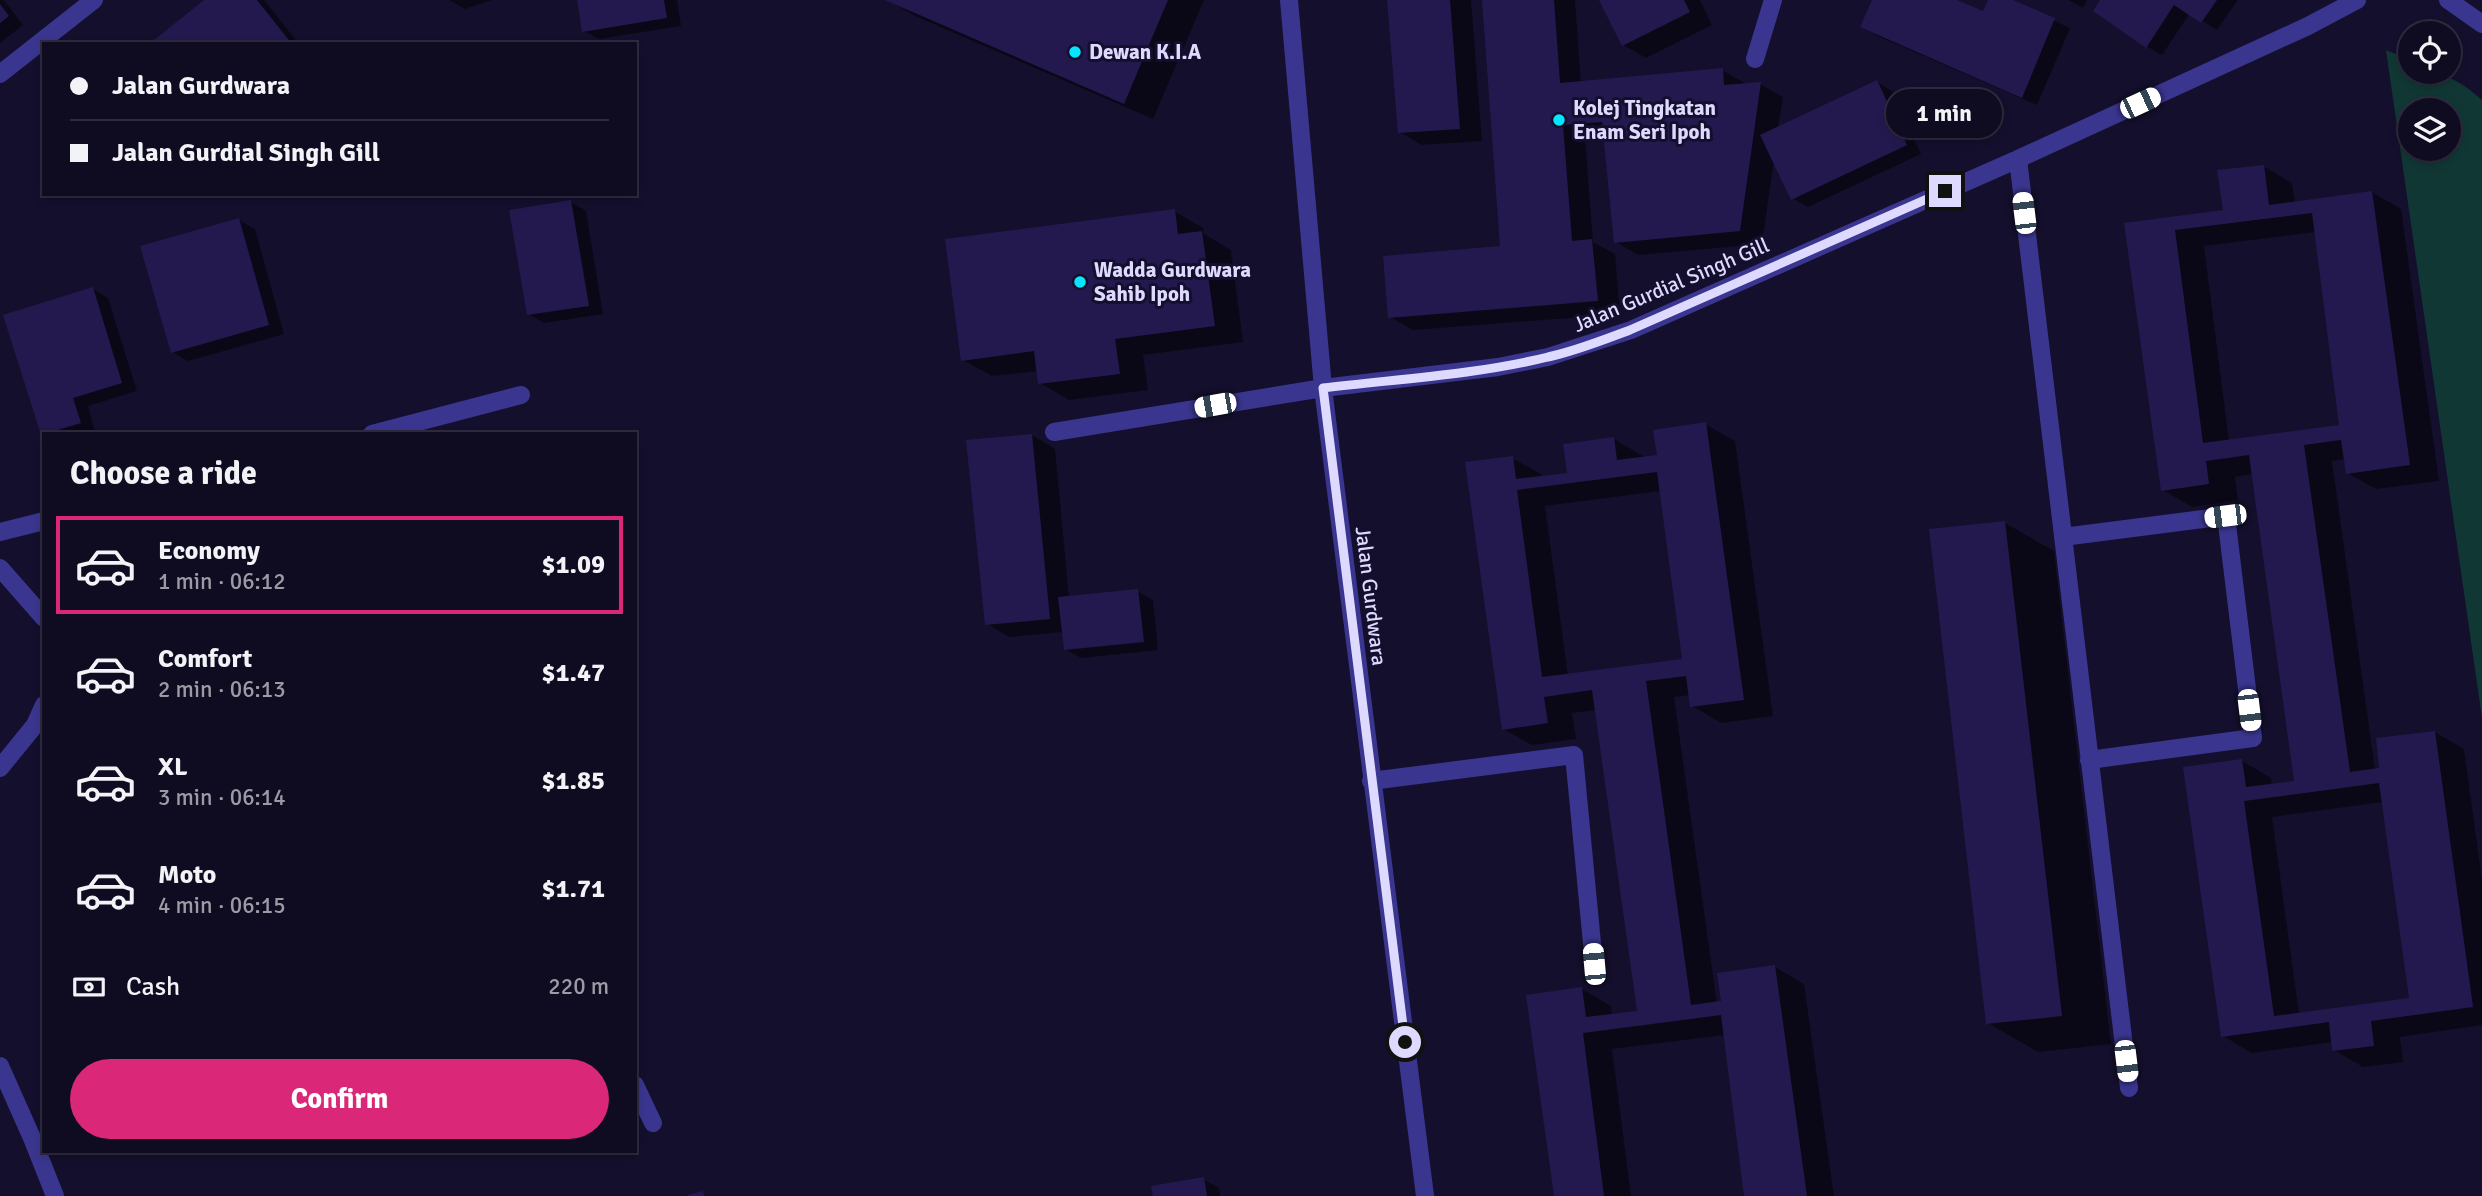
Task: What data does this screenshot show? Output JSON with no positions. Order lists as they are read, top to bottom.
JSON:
{
  "streets": {
    "street": ["Jalan Gurdial Singh Gill", "Jalan Gurdwara"]
  },
  "crossings": [
    ["Jalan Gurdial Singh Gill", "Jalan Gurdwara"]
  ],
  "places": ["Dewan K.I.A", "Kolej Tingkatan Enam Seri Ipoh", "Wadda Gurdwara Sahib Ipoh"],
  "page": {
    "banner": ["Jalan Gurdwara", "Jalan Gurdial Singh Gill"],
    "bubble": "1 min",
    "heading": "Choose a ride",
    "list": [
      {
        "name": "Economy",
        "note": "1 min · 06:12",
        "value": "$1.09"
      },
      {
        "name": "Comfort",
        "note": "2 min · 06:13",
        "value": "$1.47"
      },
      {
        "name": "XL",
        "note": "3 min · 06:14",
        "value": "$1.85"
      },
      {
        "name": "Moto",
        "note": "4 min · 06:15",
        "value": "$1.71"
      }
    ],
    "pay": ["Cash", "220 m"],
    "buttons": "Confirm"
  }
}
